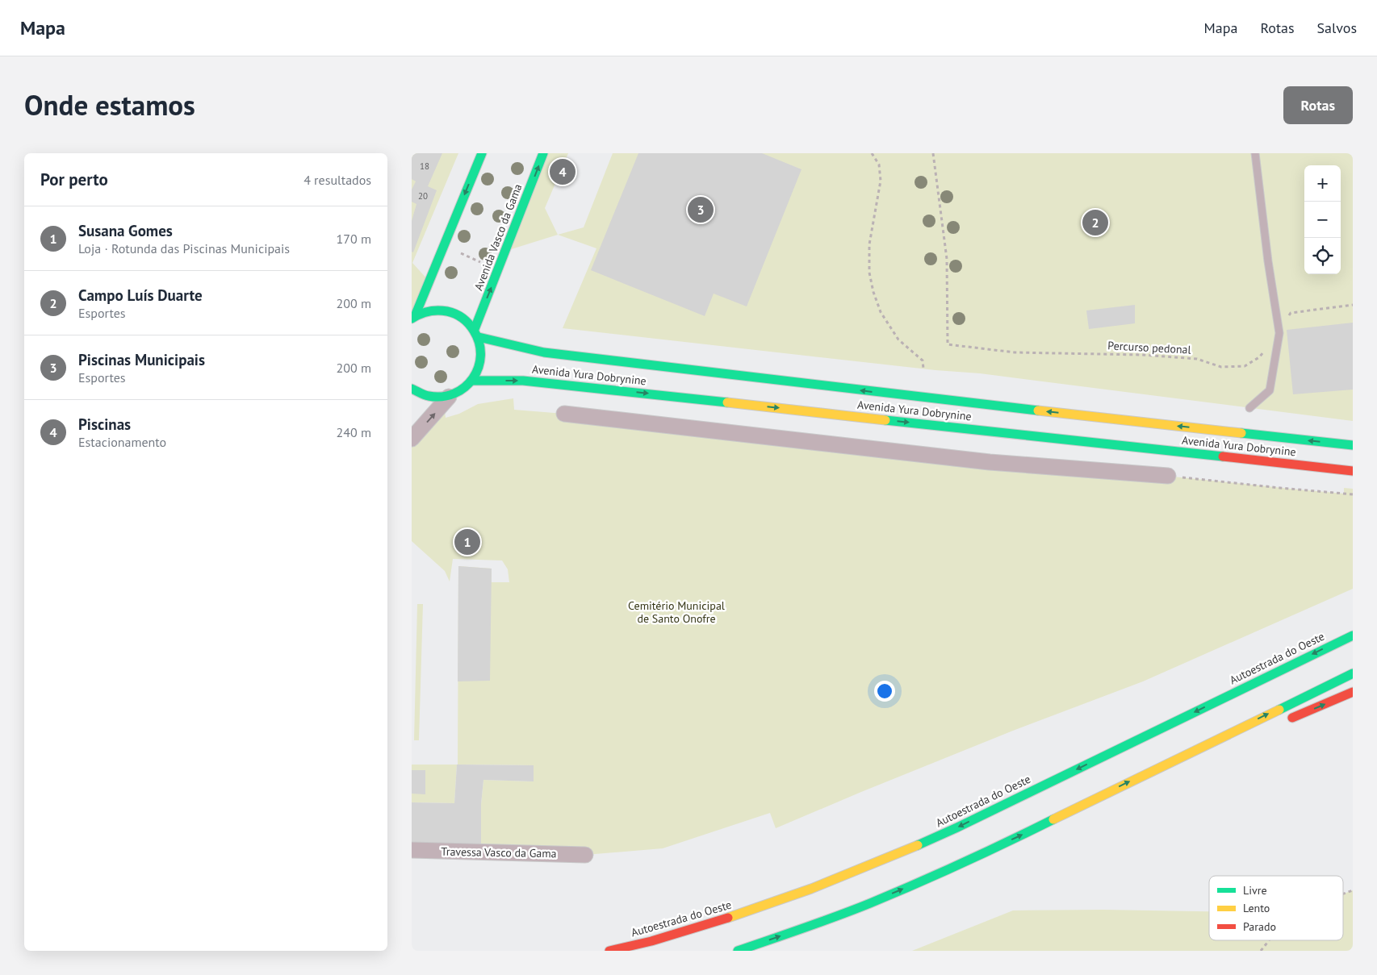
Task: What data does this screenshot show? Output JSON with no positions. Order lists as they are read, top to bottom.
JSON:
{
  "streets": {
    "main road": ["Avenida Vasco da Gama", "Avenida Yura Dobrynine", "Autoestrada do Oeste"],
    "street": ["Travessa Vasco da Gama"],
    "path": ["Percurso pedonal"]
  },
  "crossings": [
    ["Avenida Vasco da Gama", "Avenida Yura Dobrynine"]
  ],
  "parks": ["Cemitério Municipal de Santo Onofre"],
  "house_numbers": ["18", "20"],
  "legend": ["Livre", "Lento", "Parado"],
  "page": {
    "header": "Mapa",
    "nav": ["Mapa", "Rotas", "Salvos"],
    "title": "Onde estamos",
    "buttons": "Rotas",
    "heading": ["Por perto", "4 resultados"],
    "pins": [
      "4",
      "3",
      "2",
      "1"
    ],
    "map_buttons": ["+", "−"],
    "list": [
      {
        "mark": "1",
        "name": "Susana Gomes",
        "note": "Loja · Rotunda das Piscinas Municipais",
        "value": "170 m"
      },
      {
        "mark": "2",
        "name": "Campo Luís Duarte",
        "note": "Esportes",
        "value": "200 m"
      },
      {
        "mark": "3",
        "name": "Piscinas Municipais",
        "note": "Esportes",
        "value": "200 m"
      },
      {
        "mark": "4",
        "name": "Piscinas",
        "note": "Estacionamento",
        "value": "240 m"
      }
    ]
  }
}
